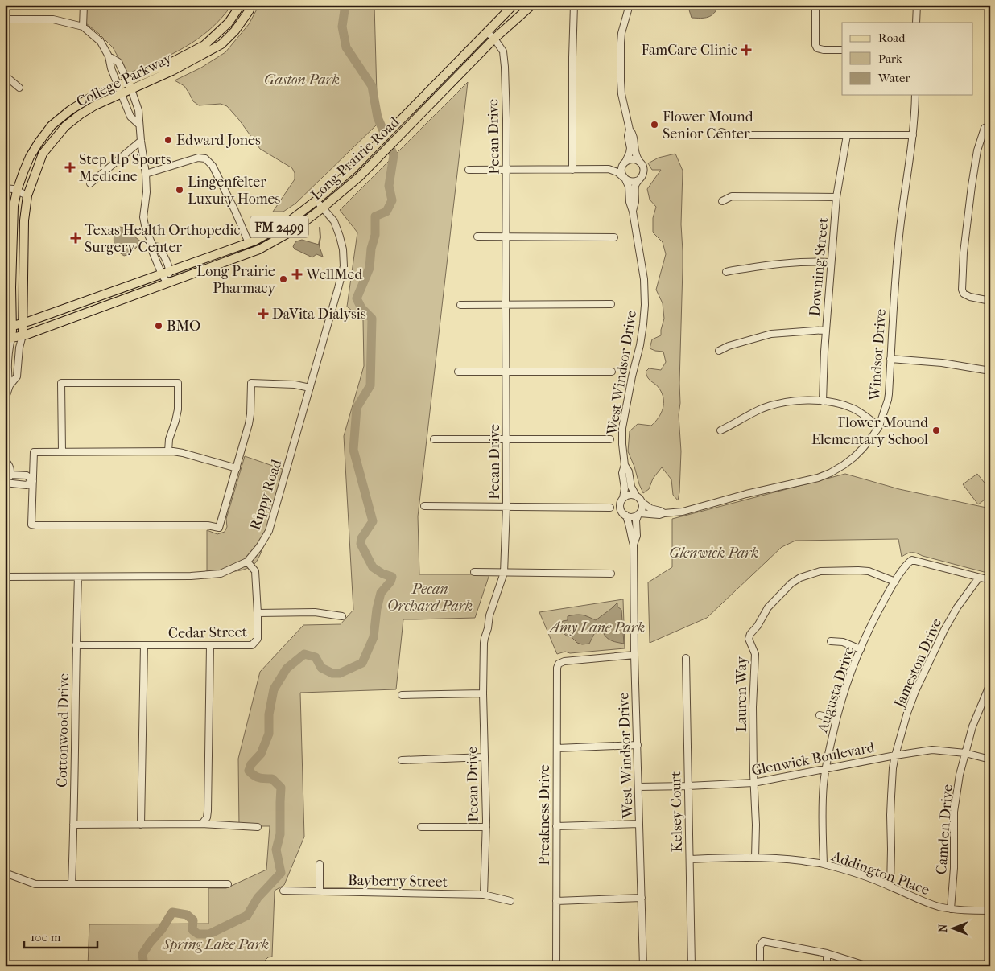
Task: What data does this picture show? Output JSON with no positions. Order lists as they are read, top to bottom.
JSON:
{
  "streets": {
    "main road": ["College Parkway", "Long Prairie Road", "FM 2499"],
    "street": [
      "Pecan Drive",
      "Downing Street",
      "Windsor Drive",
      "West Windsor Drive",
      "Rippy Road",
      "Cedar Street",
      "Jameston Drive",
      "Augusta Drive",
      "Lauren Way",
      "Cottonwood Drive",
      "Glenwick Boulevard",
      "Kelsey Court",
      "Preakness Drive",
      "Camden Drive",
      "Addington Place",
      "Bayberry Street"
    ]
  },
  "crossings": [
    ["College Parkway", "Long Prairie Road"],
    ["Pecan Drive", "Long Prairie Road"],
    ["Pecan Drive", "Bayberry Street"],
    ["Long Prairie Road", "Rippy Road"],
    ["Windsor Drive", "West Windsor Drive"],
    ["West Windsor Drive", "Glenwick Boulevard"],
    ["West Windsor Drive", "Preakness Drive"],
    ["Rippy Road", "Cedar Street"],
    ["Rippy Road", "Cottonwood Drive"],
    ["Cedar Street", "Cottonwood Drive"],
    ["Jameston Drive", "Augusta Drive"],
    ["Jameston Drive", "Glenwick Boulevard"],
    ["Jameston Drive", "Addington Place"],
    ["Augusta Drive", "Lauren Way"],
    ["Augusta Drive", "Glenwick Boulevard"],
    ["Augusta Drive", "Addington Place"],
    ["Lauren Way", "Glenwick Boulevard"],
    ["Lauren Way", "Addington Place"],
    ["Glenwick Boulevard", "Kelsey Court"],
    ["Glenwick Boulevard", "Camden Drive"],
    ["Kelsey Court", "Addington Place"],
    ["Camden Drive", "Addington Place"]
  ],
  "parks": [
    "Gaston Park",
    "Glenwick Park",
    "Pecan Orchard Park",
    "Amy Lane Park",
    "Spring Lake Park"
  ],
  "places": {
    "health": [
      "FamCare Clinic",
      "Step Up Sports Medicine",
      "Texas Health Orthopedic Surgery Center",
      "WellMed",
      "DaVita Dialysis"
    ],
    "other": [
      "Flower Mound Senior Center",
      "Edward Jones",
      "Lingenfelter Luxury Homes",
      "Long Prairie Pharmacy",
      "BMO",
      "Flower Mound Elementary School"
    ]
  },
  "legend": ["Road", "Park", "Water"],
  "scale_bar": "100 m",
  "north": "left"
}
